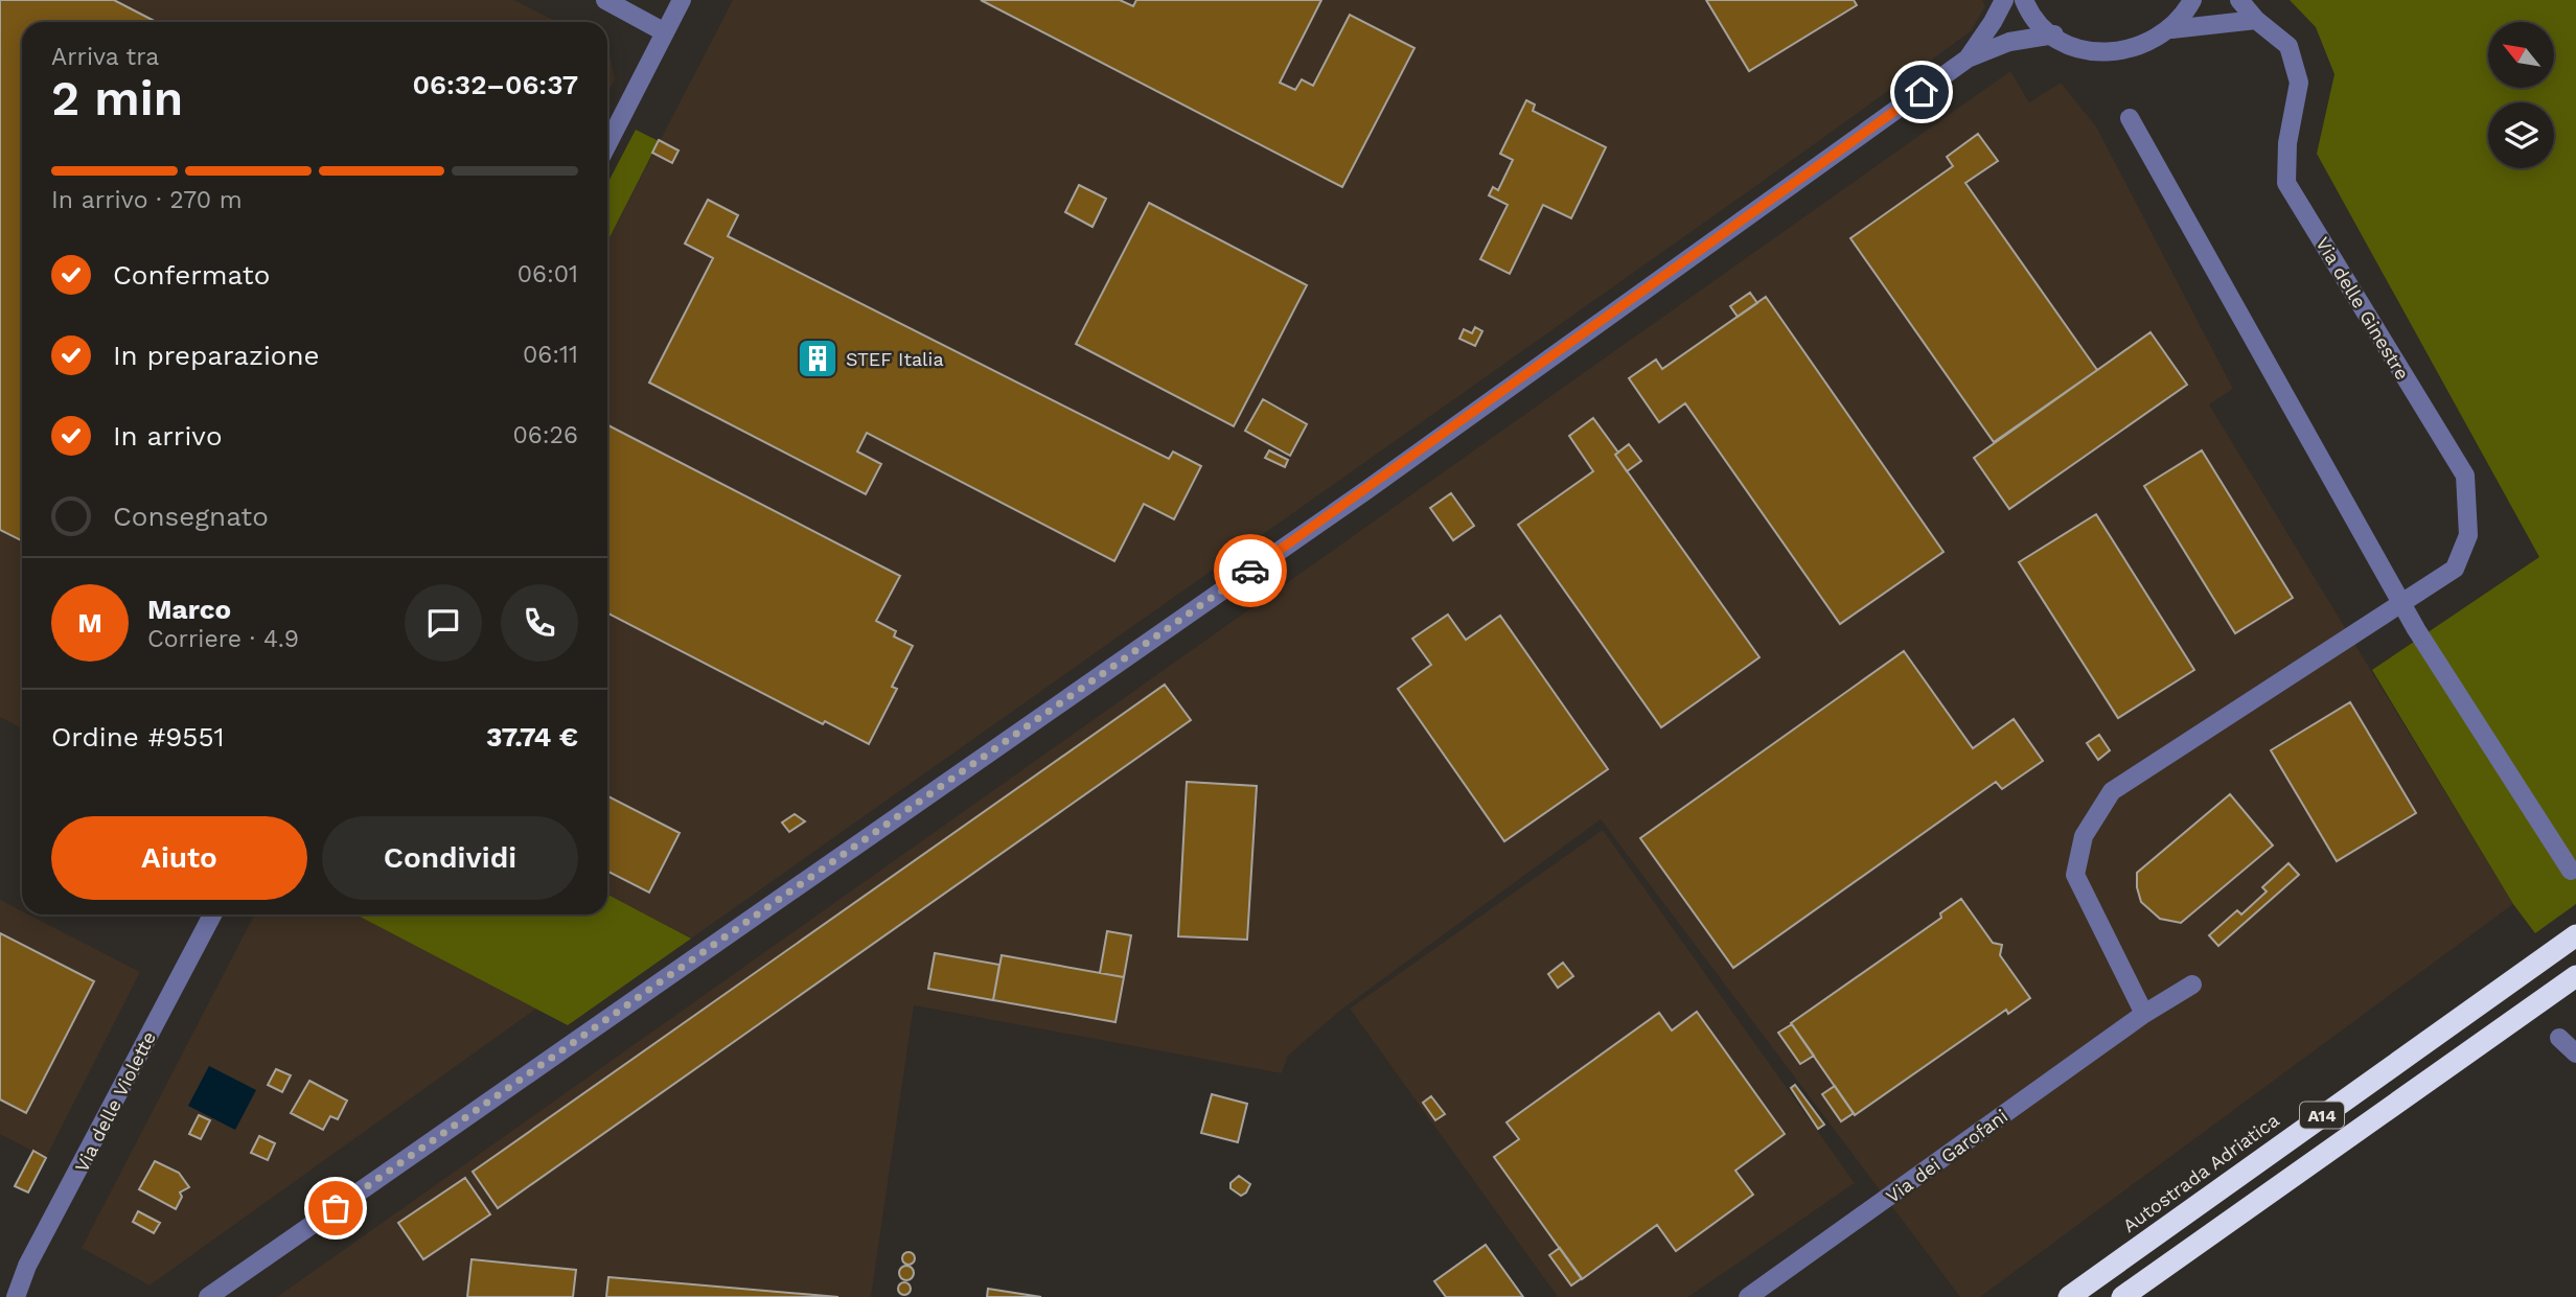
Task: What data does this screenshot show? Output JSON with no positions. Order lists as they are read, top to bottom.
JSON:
{
  "streets": {
    "highway": ["A14", "Autostrada Adriatica"],
    "street": ["Via delle Ginestre", "Via delle Violette", "Via dei Garofani"]
  },
  "crossings": [
    ["Via delle Ginestre", "Via dei Garofani"]
  ],
  "places": {
    "building": ["STEF Italia"]
  },
  "north": "top left",
  "page": {
    "heading": ["2 min", "Arriva tra", "06:32–06:37"],
    "panel": [
      "Marco",
      "Corriere · 4.9",
      "Ordine #9551",
      "37.74 €"
    ],
    "bar": "In arrivo · 270 m",
    "list": [
      ["Confermato", "06:01"],
      ["In preparazione", "06:11"],
      ["In arrivo", "06:26"],
      "Consegnato"
    ],
    "round": "M",
    "buttons": ["Aiuto", "Condividi"]
  }
}
